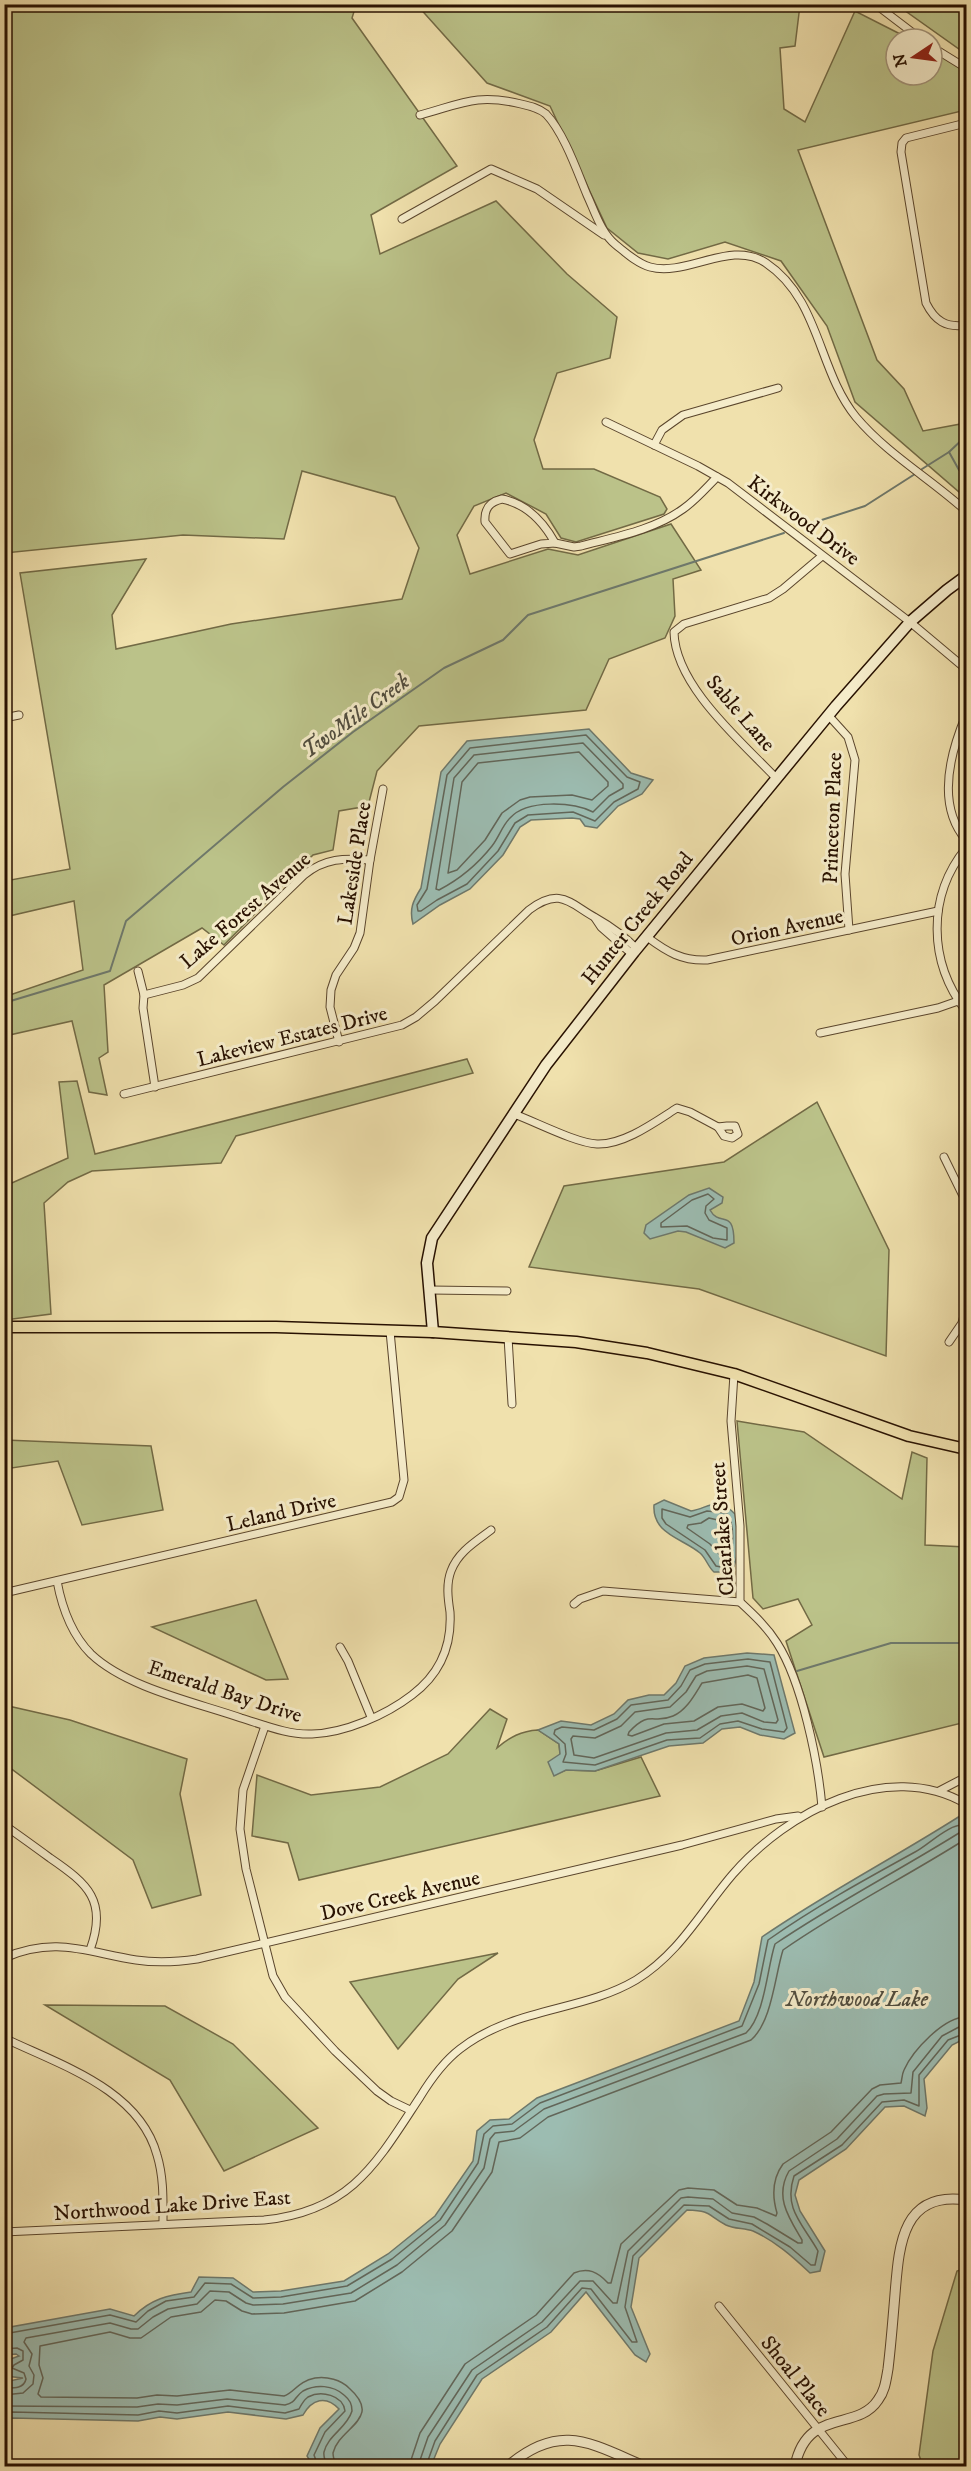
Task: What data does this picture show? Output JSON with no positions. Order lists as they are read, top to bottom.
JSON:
{
  "streets": {
    "main road": ["Hunter Creek Road"],
    "street": [
      "Kirkwood Drive",
      "Sable Lane",
      "Princeton Place",
      "Lakeside Place",
      "Lake Forest Avenue",
      "Orion Avenue",
      "Lakeview Estates Drive",
      "Leland Drive",
      "Clearlake Street",
      "Emerald Bay Drive",
      "Dove Creek Avenue",
      "Northwood Lake Drive East",
      "Shoal Place"
    ]
  },
  "crossings": [
    ["Kirkwood Drive", "Sable Lane"],
    ["Kirkwood Drive", "Hunter Creek Road"],
    ["Sable Lane", "Hunter Creek Road"],
    ["Princeton Place", "Hunter Creek Road"],
    ["Princeton Place", "Orion Avenue"],
    ["Lakeside Place", "Lake Forest Avenue"],
    ["Lakeside Place", "Lakeview Estates Drive"],
    ["Hunter Creek Road", "Orion Avenue"],
    ["Hunter Creek Road", "Lakeview Estates Drive"],
    ["Leland Drive", "Emerald Bay Drive"],
    ["Clearlake Street", "Northwood Lake Drive East"],
    ["Dove Creek Avenue", "Northwood Lake Drive East"]
  ],
  "water": ["TwoMile Creek", "Northwood Lake"],
  "north": "left"
}
